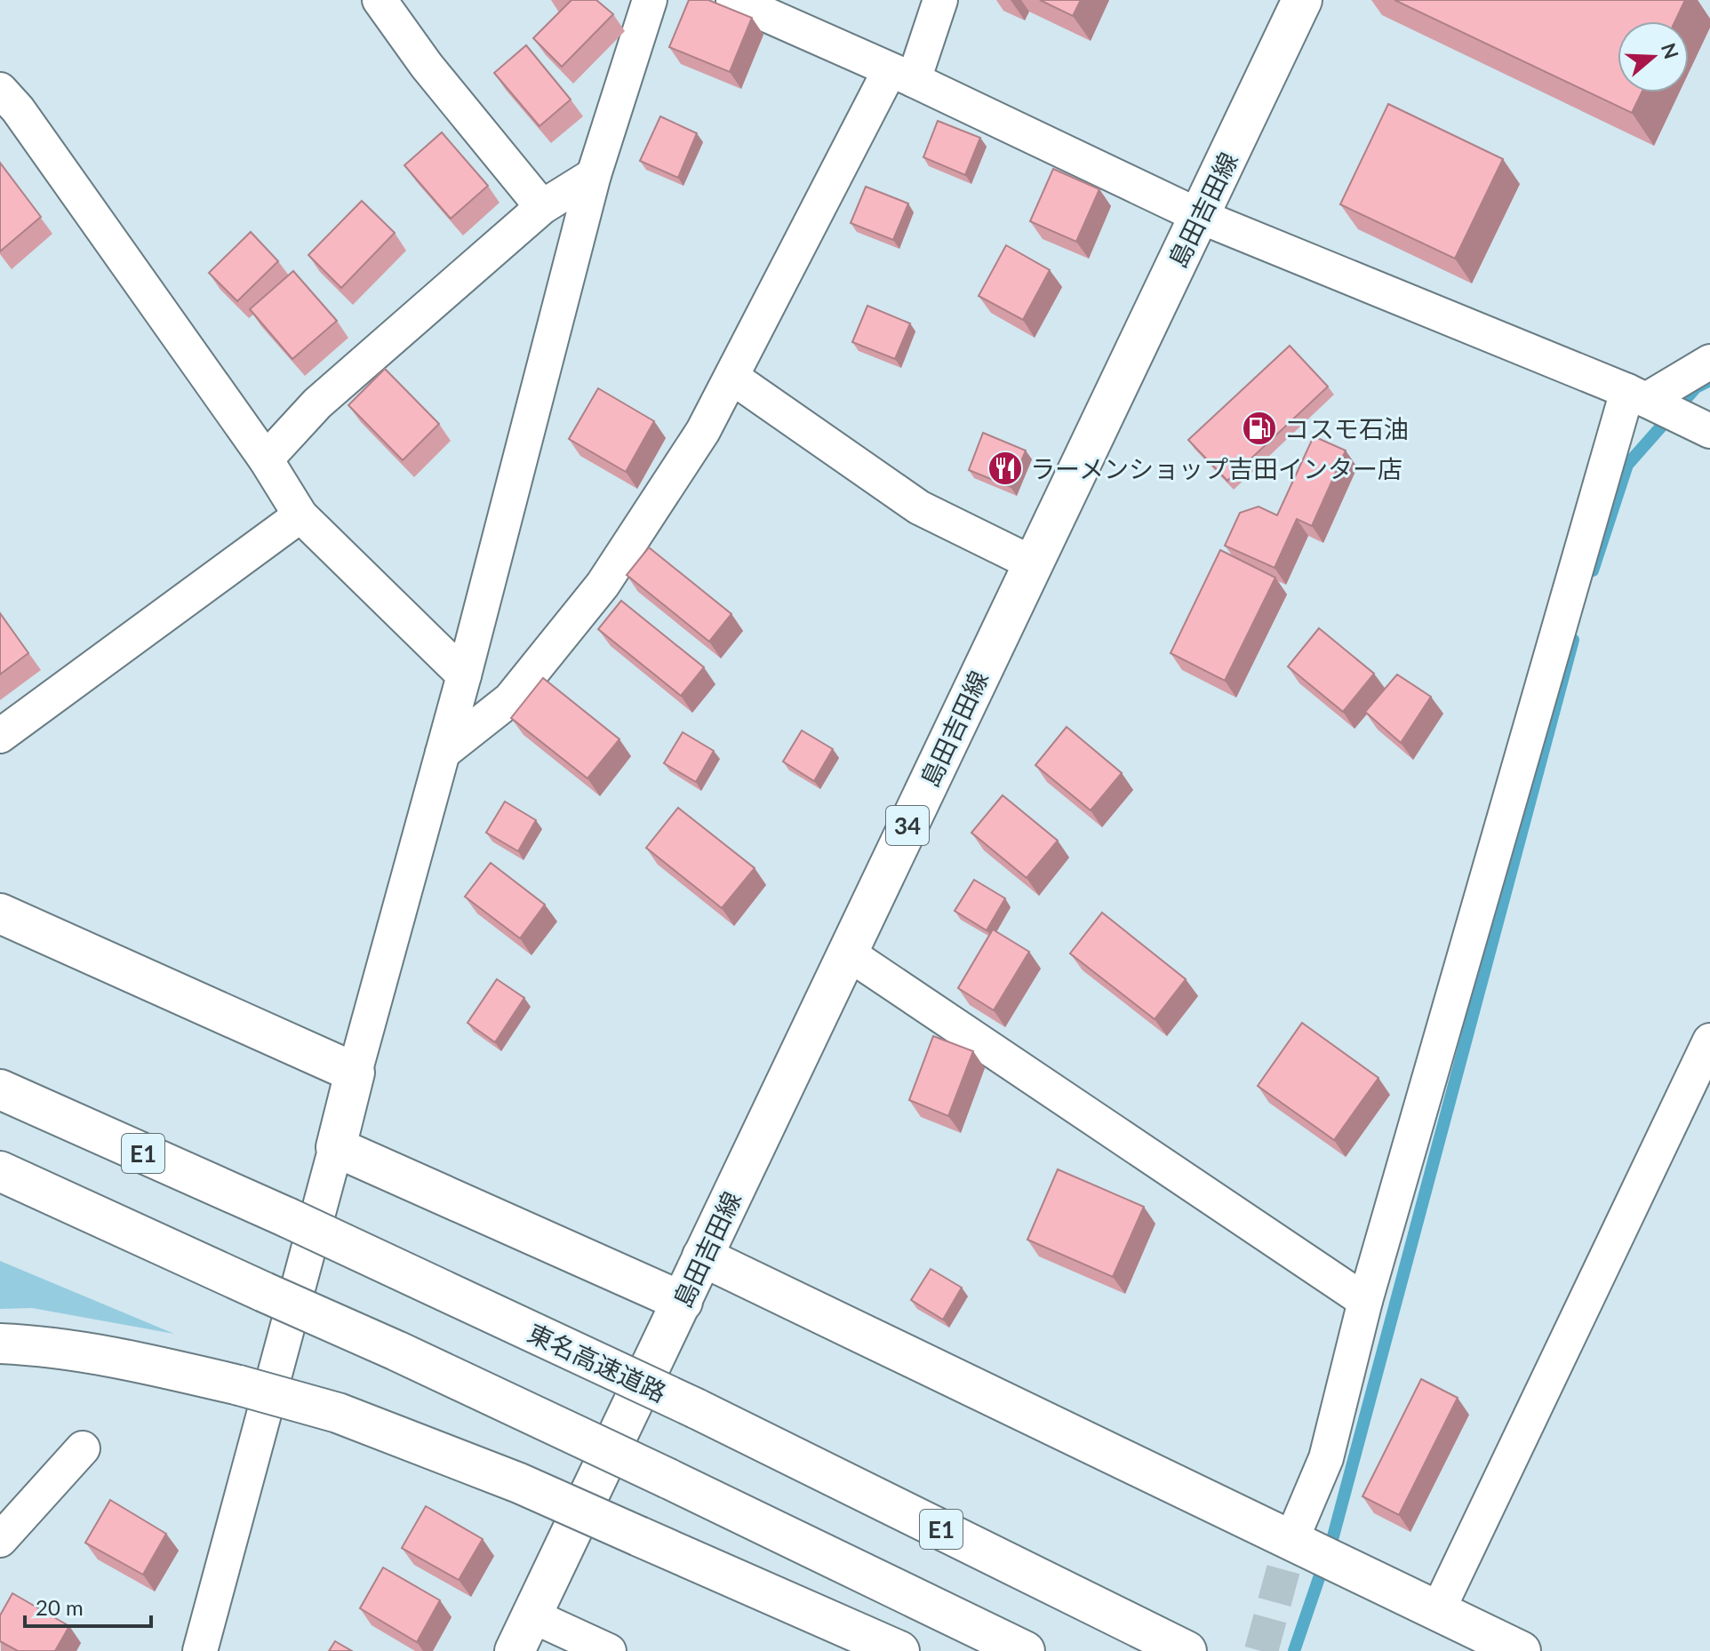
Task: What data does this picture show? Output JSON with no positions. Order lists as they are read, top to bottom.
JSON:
{
  "streets": {
    "main road": [
      "島田吉田線",
      "34",
      "E1",
      "東名高速道路"
    ]
  },
  "places": {
    "fuel station": ["コスモ石油"],
    "restaurant": ["ラーメンショップ吉田インター店"]
  },
  "scale_bar": "20 m",
  "north": "right"
}
